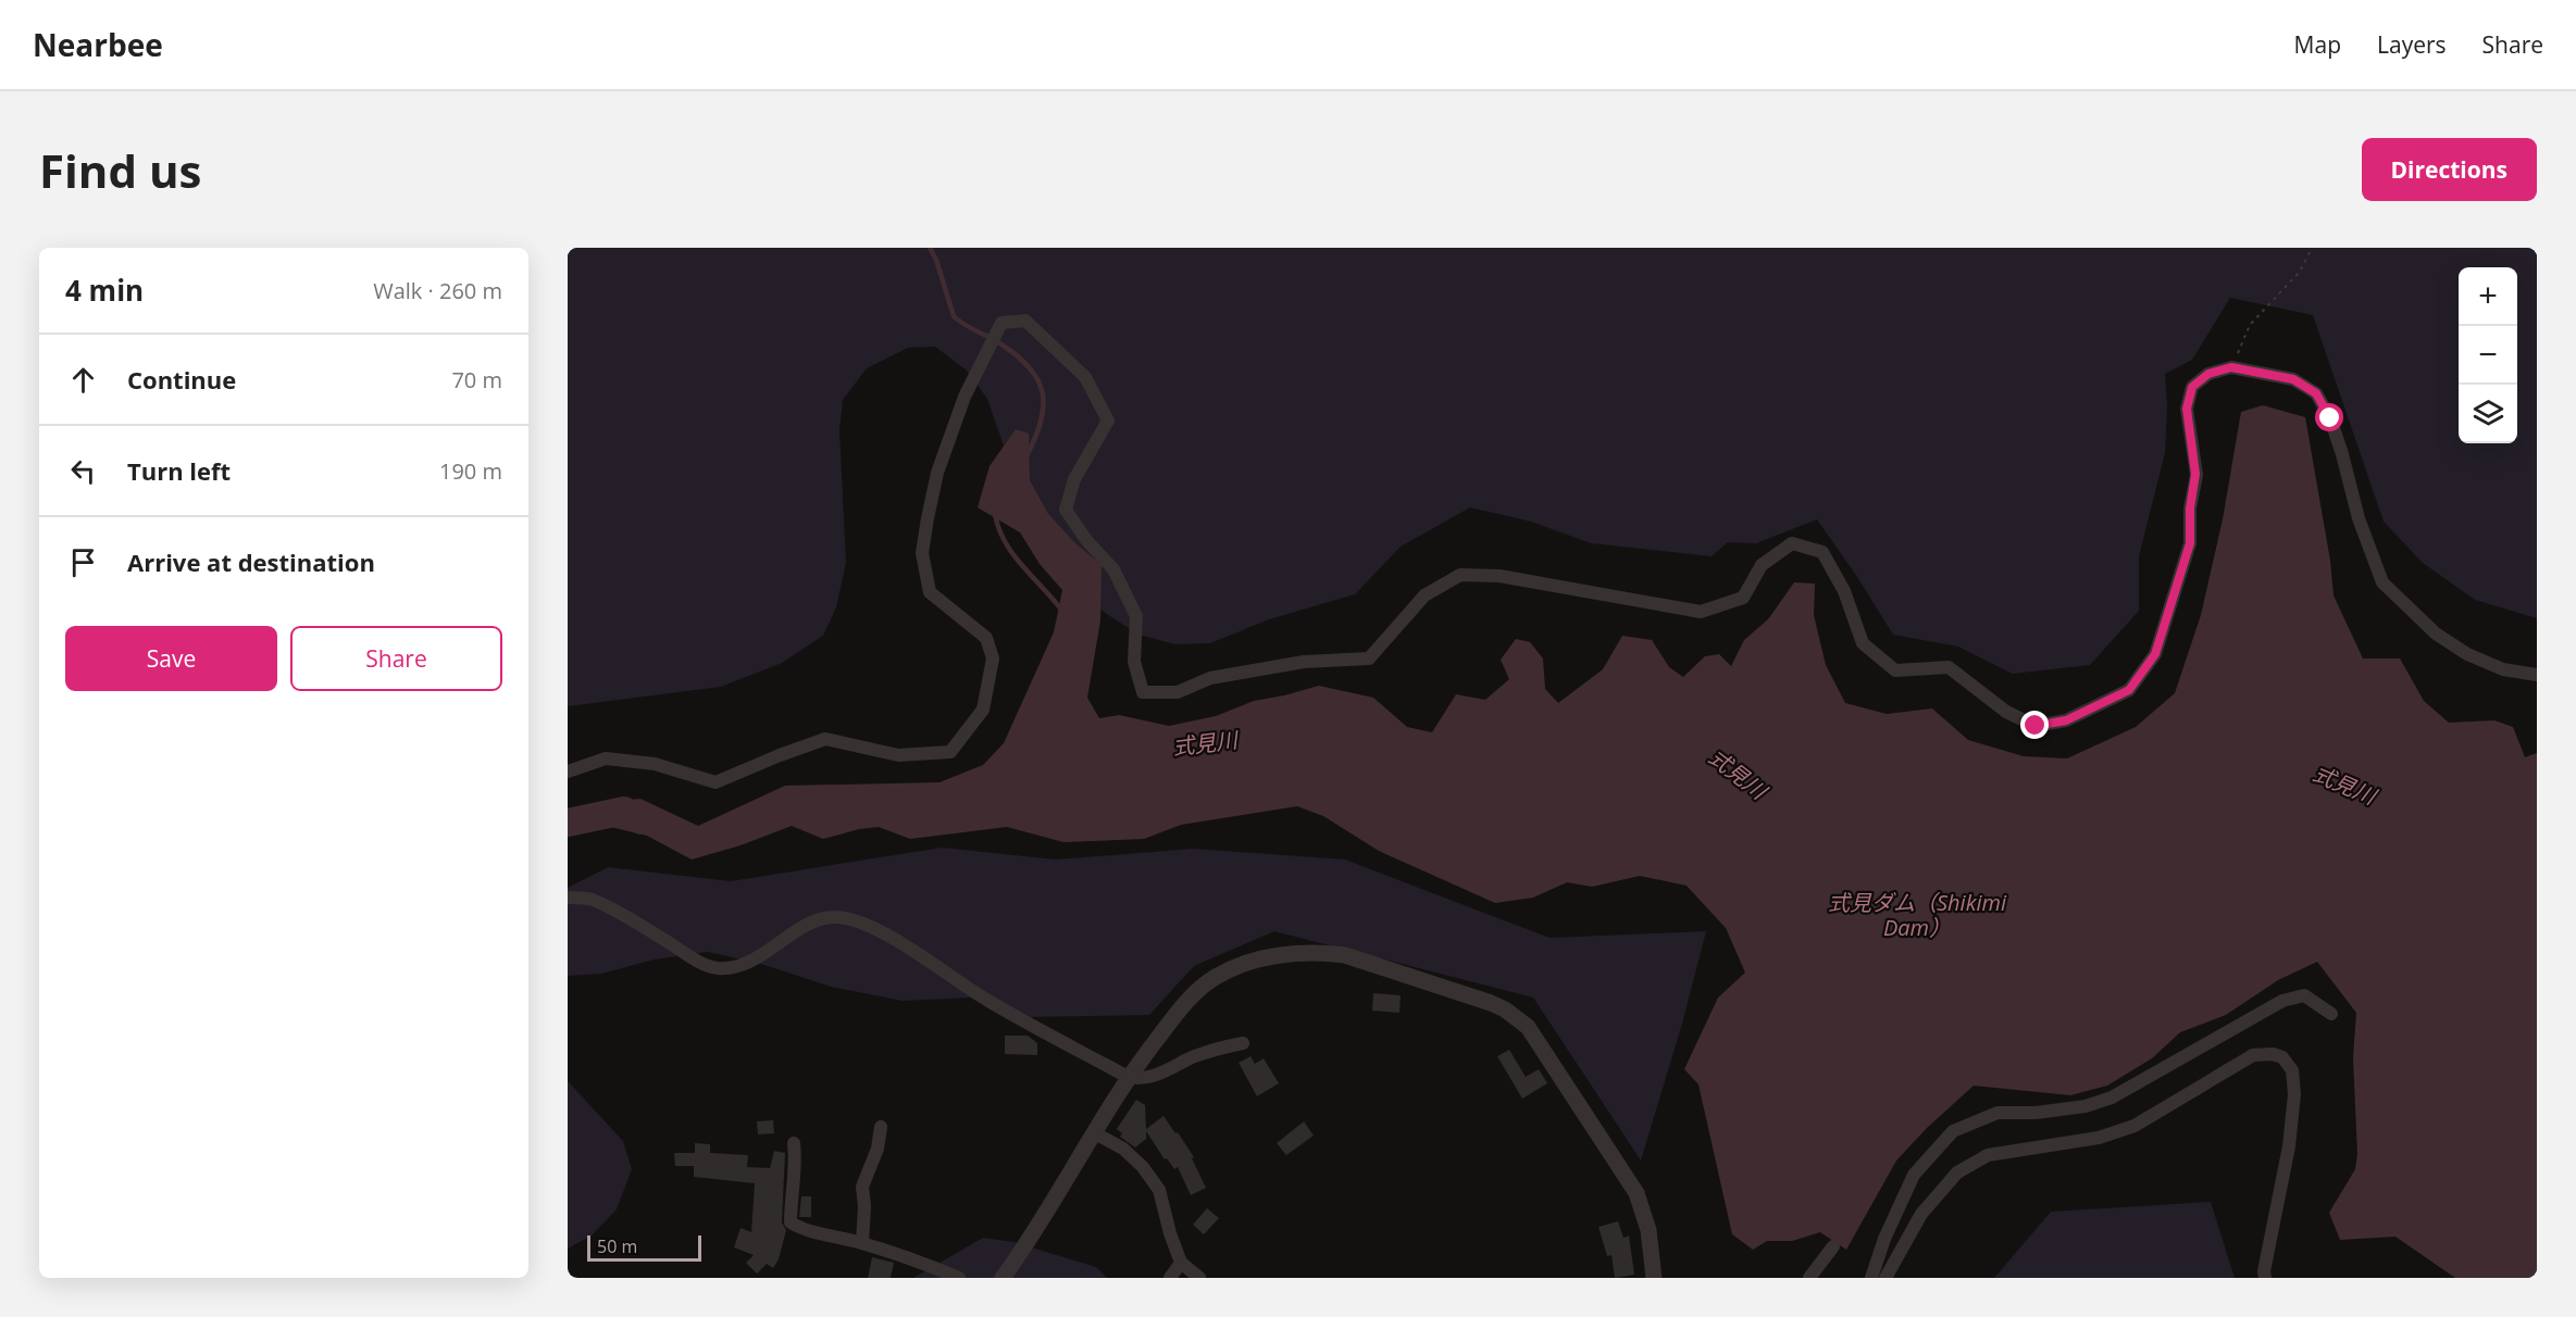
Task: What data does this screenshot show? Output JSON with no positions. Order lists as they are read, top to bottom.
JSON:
{
  "water": ["式見川", "式見ダム（Shikimi Dam）"],
  "scale_bar": "50 m",
  "page": {
    "header": "Nearbee",
    "nav": ["Map", "Layers", "Share"],
    "buttons": [
      "Directions",
      ["Save", "Share"]
    ],
    "title": "Find us",
    "heading": ["4 min", "Walk · 260 m"],
    "map_buttons": ["+", "−"],
    "list": [
      ["Continue", "70 m"],
      ["Turn left", "190 m"],
      "Arrive at destination"
    ],
    "scale": "50 m"
  }
}
